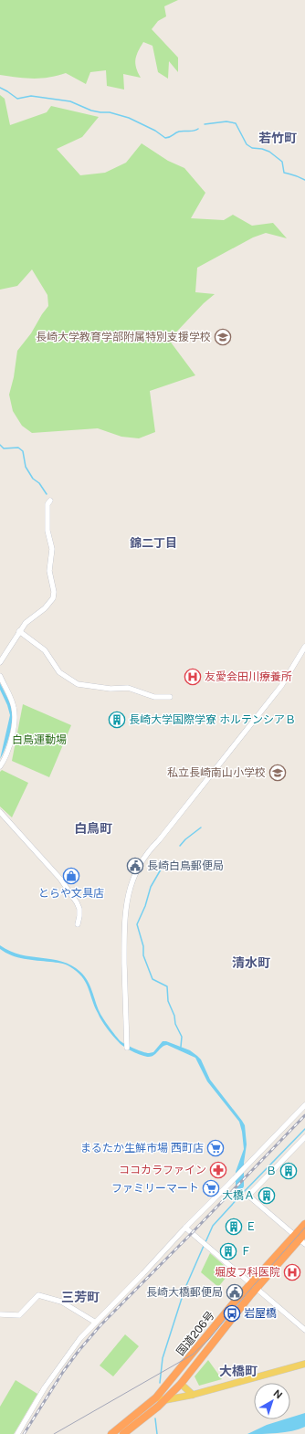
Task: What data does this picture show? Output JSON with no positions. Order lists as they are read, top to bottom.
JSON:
{
  "streets": {
    "highway": ["国道206号"]
  },
  "districts": [
    "若竹町",
    "錦二丁目",
    "白鳥町",
    "清水町",
    "三芳町",
    "大橋町"
  ],
  "parks": ["白鳥運動場"],
  "places": {
    "school or university": ["長崎大学教育学部附属特別支援学校", "私立長崎南山小学校"],
    "hospital": ["友愛会田川療養所", "堀皮フ科医院"],
    "building": [
      "長崎大学国際学寮 ホルテンシアＢ",
      "Ｂ",
      "大橋Ａ",
      "Ｅ",
      "Ｆ"
    ],
    "public building": ["長崎白鳥郵便局", "長崎大橋郵便局"],
    "shop": ["とらや文具店"],
    "supermarket": ["まるたか生鮮市場 西町店", "ファミリーマート"],
    "pharmacy": ["ココカラファイン"],
    "bus stop": ["岩屋橋"]
  },
  "north": "top right"
}
